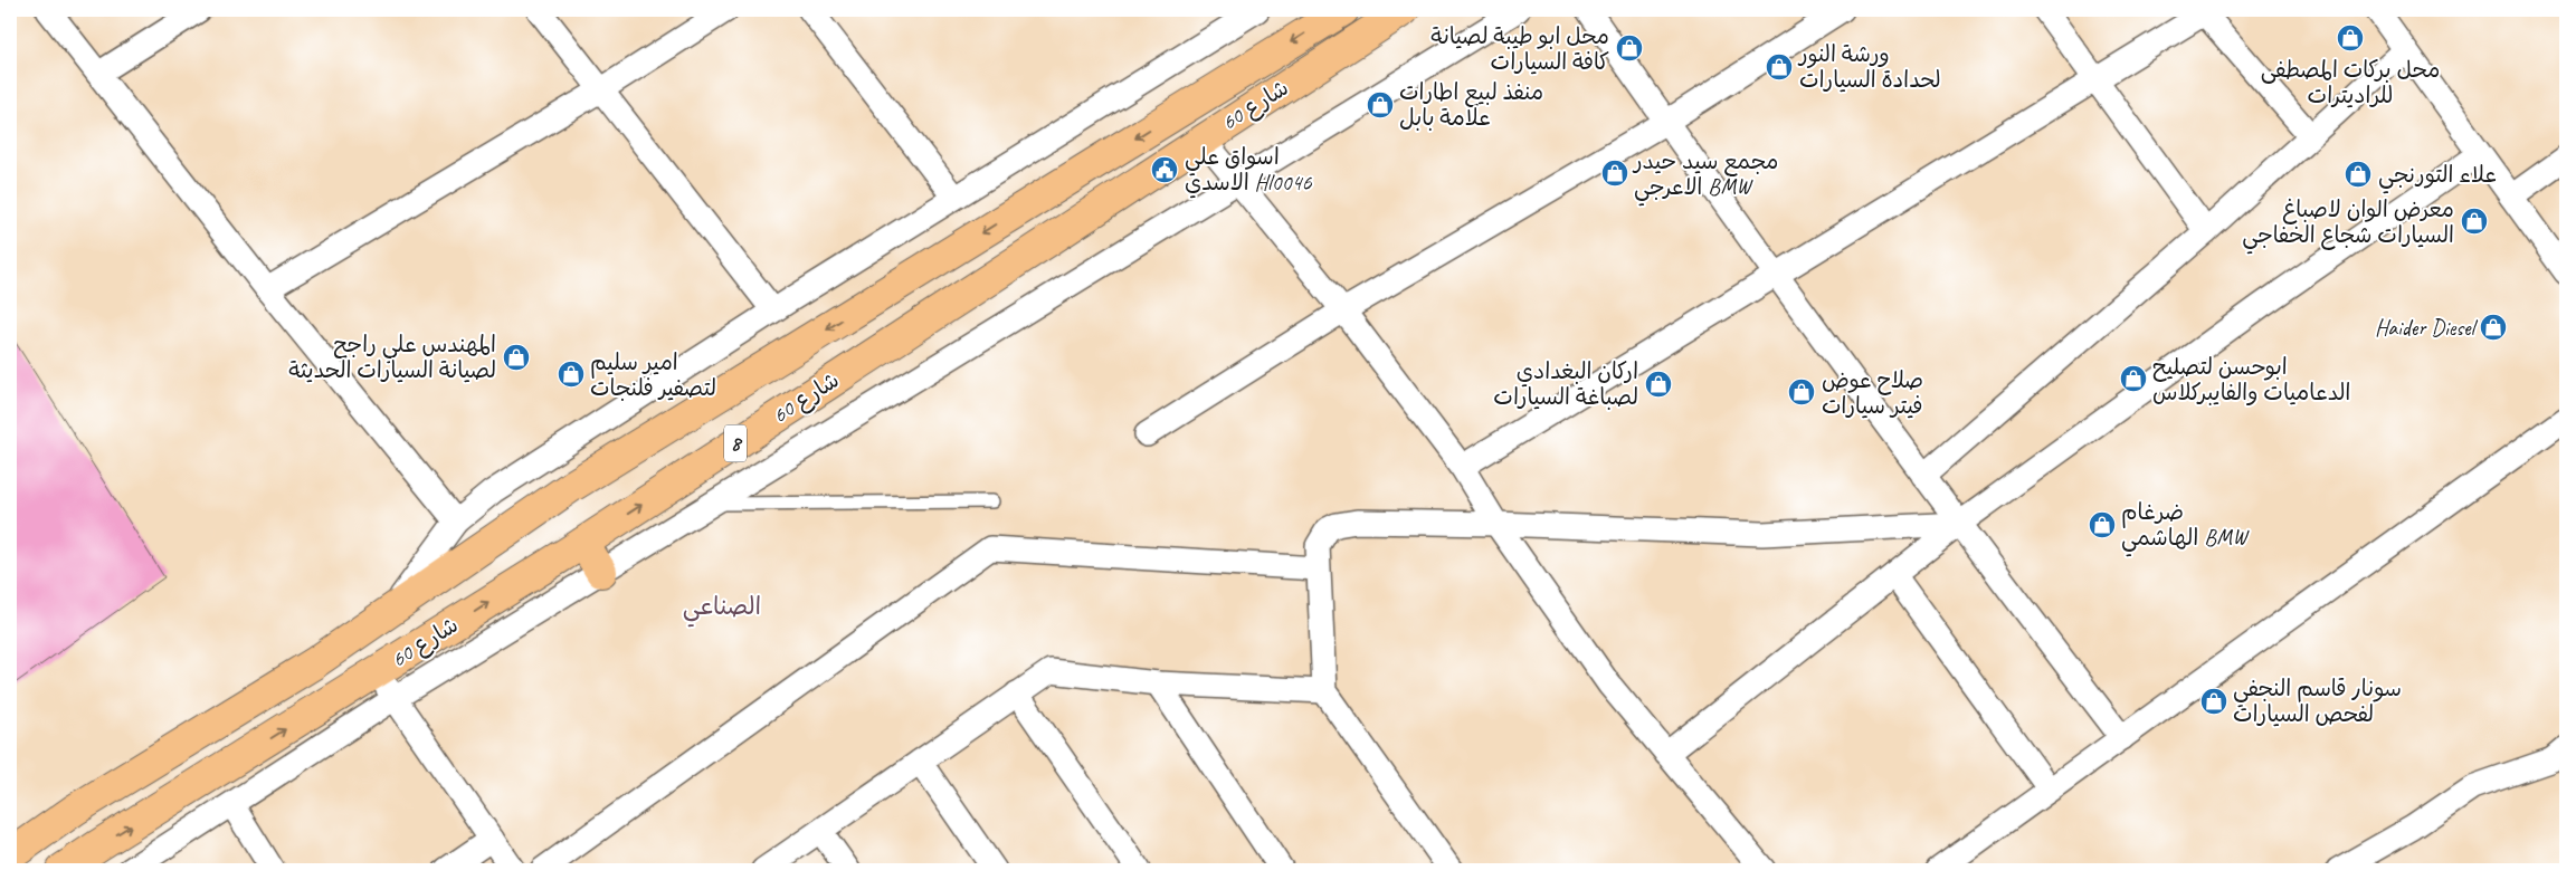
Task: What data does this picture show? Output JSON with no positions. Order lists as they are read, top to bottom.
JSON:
{
  "streets": {
    "highway": ["شارع 60", "8"]
  },
  "districts": ["الصناعي"],
  "places": {
    "shop": [
      "محل بركات المصطفى للراديترات",
      "محل ابو طيبة لصيانة كافة السيارات",
      "ورشة النور لحدادة السيارات",
      "منفذ لبيع اطارات علامة بابل",
      "مجمع سيد حيدر الاعرجي BMW",
      "علاء التورنجي",
      "معرض الوان لاصباغ السيارات شجاع الخفاجي",
      "Haider Diesel",
      "المهندس علي راجح لصيانة السيارات الحديثة",
      "امير سليم لتصفير فلنجات",
      "ابوحسن لتصليح الدعاميات والفايبركلاس",
      "اركان البغدادي لصباغة السيارات",
      "صلاح عوض فيتر سيارات",
      "ضرغام الهاشمي BMW",
      "سونار قاسم النجفي لفحص السيارات"
    ],
    "public building": ["اسواق علي الاسدي Hl0046"]
  }
}
